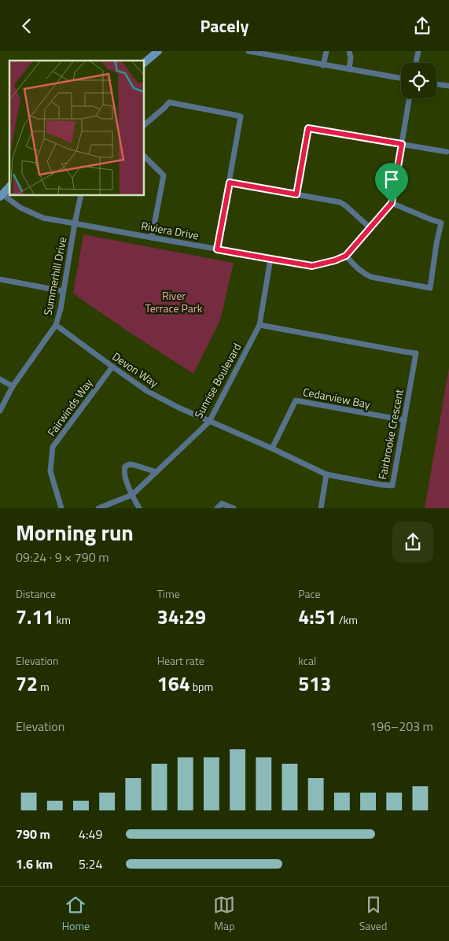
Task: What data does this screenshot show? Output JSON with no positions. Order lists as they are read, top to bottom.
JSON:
{
  "streets": {
    "street": [
      "Riviera Drive",
      "Summerhill Drive",
      "Devon Way",
      "Sunrise Boulevard",
      "Cedarview Bay",
      "Fairwinds Way",
      "Fairbrooke Crescent"
    ]
  },
  "crossings": [
    ["Riviera Drive", "Summerhill Drive"],
    ["Riviera Drive", "Sunrise Boulevard"],
    ["Summerhill Drive", "Devon Way"],
    ["Devon Way", "Sunrise Boulevard"],
    ["Devon Way", "Fairwinds Way"],
    ["Devon Way", "Fairbrooke Crescent"],
    ["Sunrise Boulevard", "Fairbrooke Crescent"],
    ["Cedarview Bay", "Fairbrooke Crescent"]
  ],
  "parks": ["River Terrace Park"],
  "page": {
    "header": "Pacely",
    "heading": ["Morning run", "09:24 · 9 × 790 m"],
    "stats": [
      ["Distance", "7.11 km"],
      ["Time", "34:29"],
      ["Pace", "4:51 /km"],
      ["Elevation", "72 m"],
      ["Heart rate", "164 bpm"],
      ["kcal", "513"]
    ],
    "chart": ["Elevation", "196–203 m"],
    "list": [
      {
        "name": "790 m",
        "note": "4:49"
      },
      {
        "name": "1.6 km",
        "note": "5:24"
      }
    ],
    "tabs": ["Home", "Map", "Saved"]
  }
}
